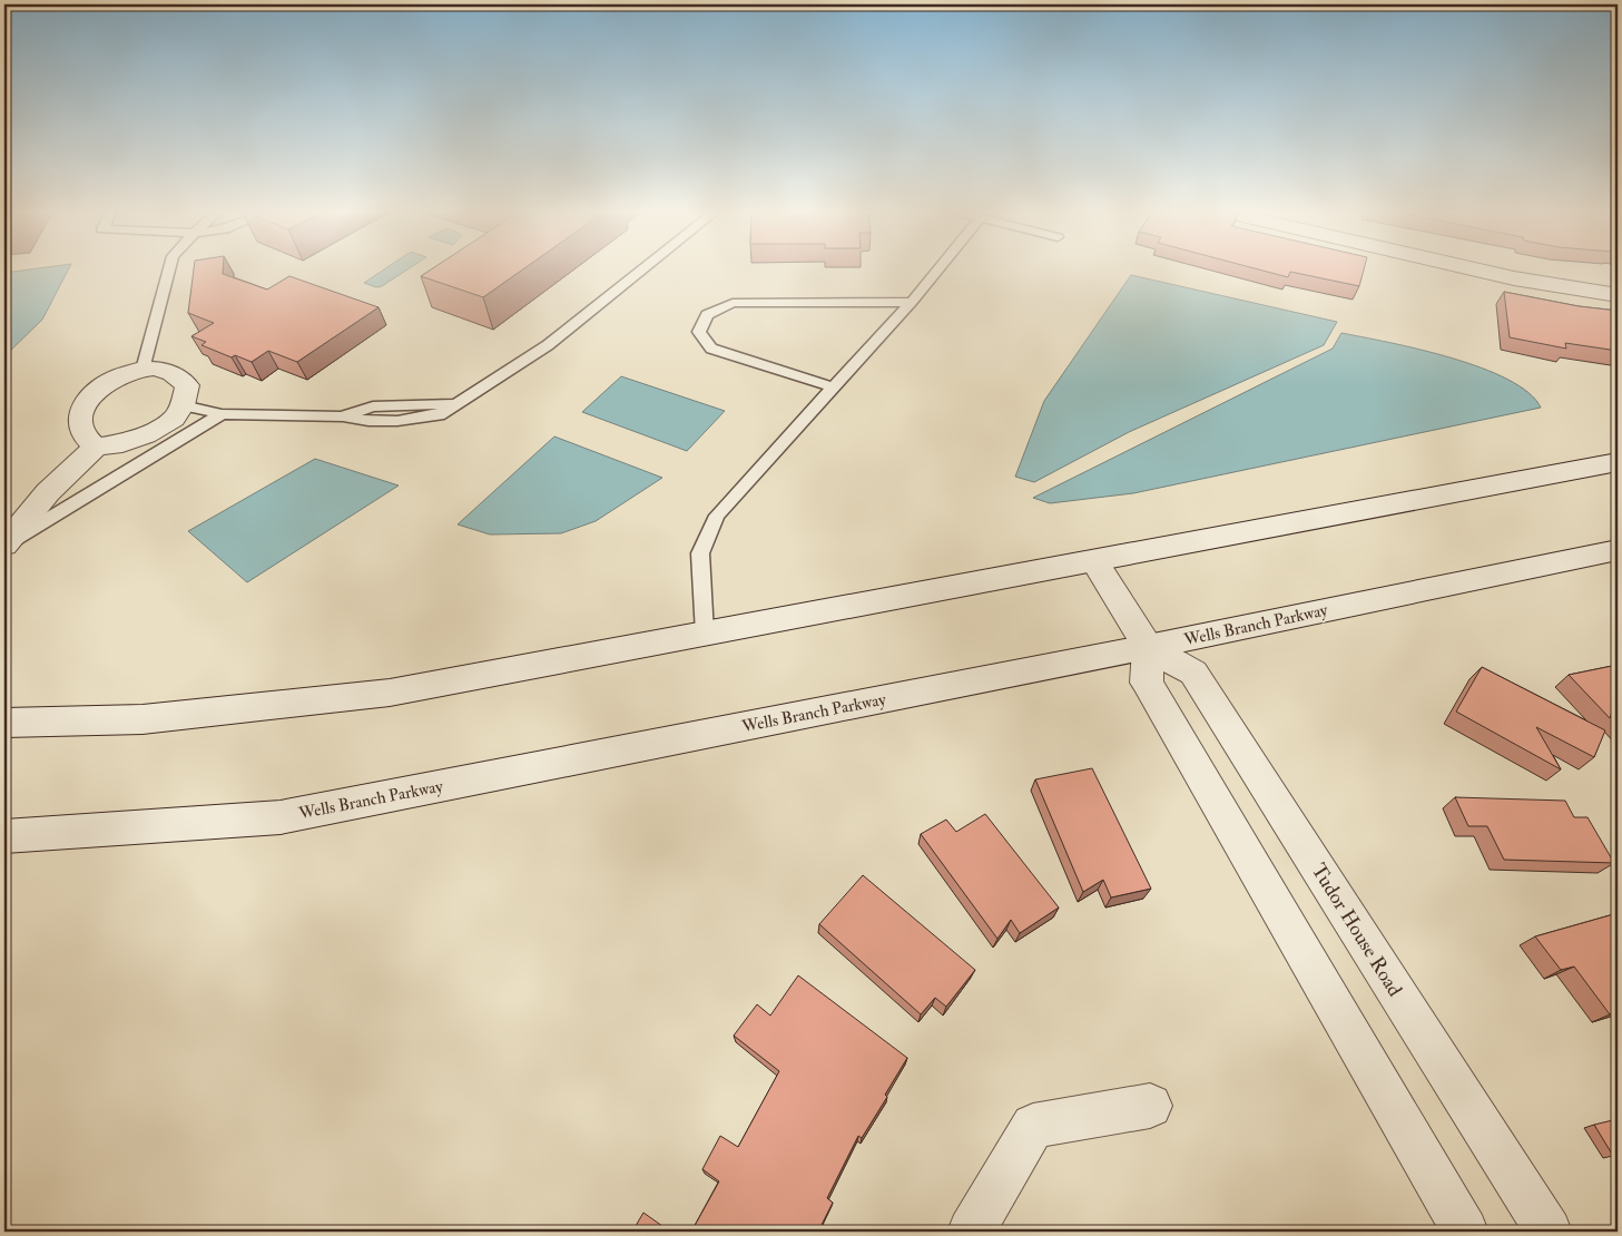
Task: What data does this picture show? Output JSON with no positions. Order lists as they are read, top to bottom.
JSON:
{
  "streets": {
    "main road": ["Wells Branch Parkway", "Tudor House Road"]
  },
  "crossings": [
    ["Wells Branch Parkway", "Tudor House Road"]
  ]
}
